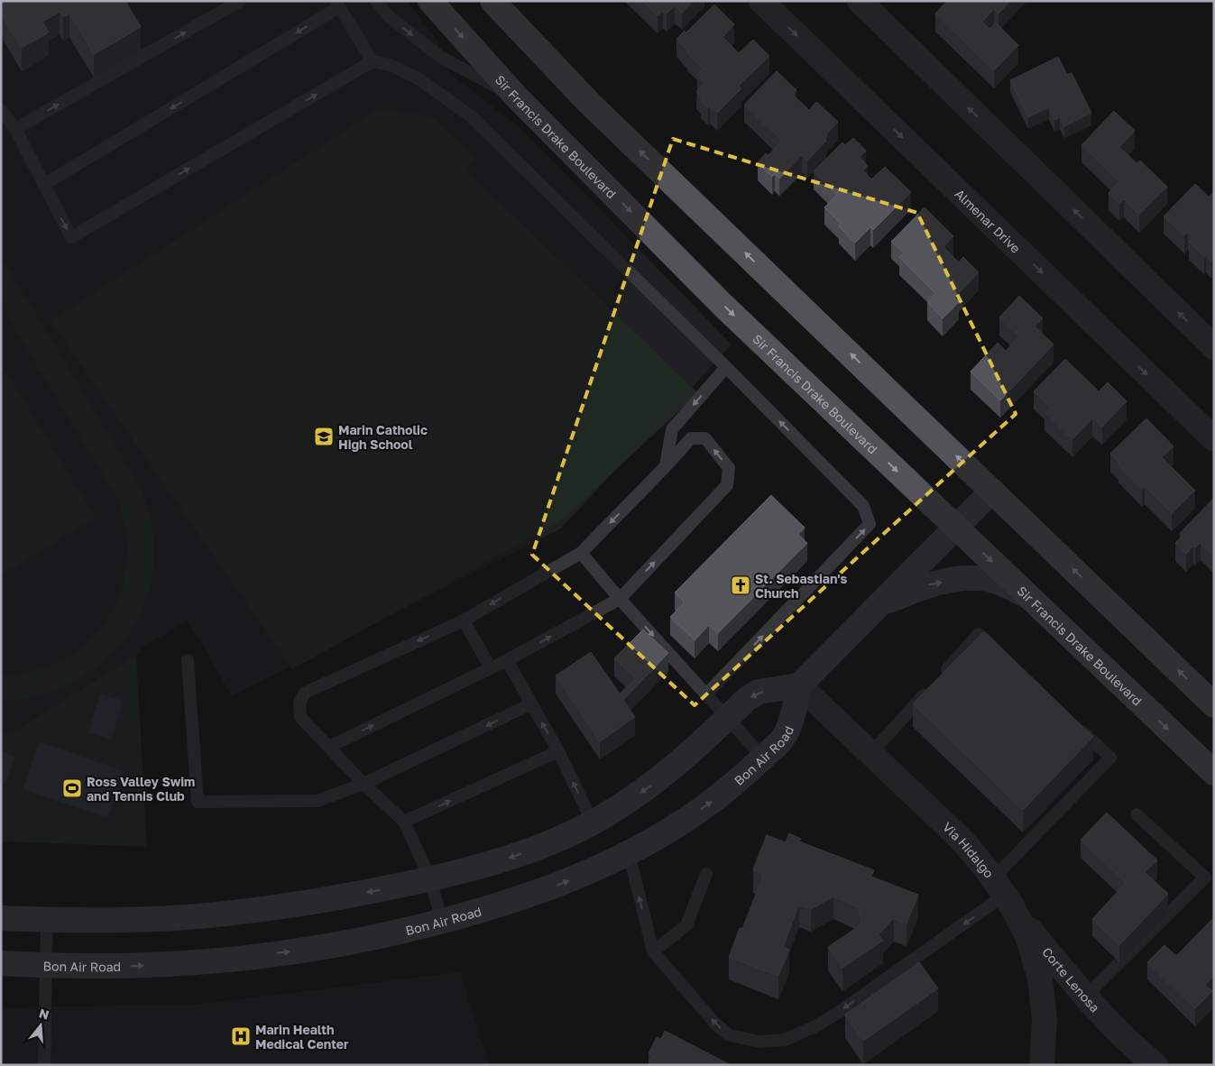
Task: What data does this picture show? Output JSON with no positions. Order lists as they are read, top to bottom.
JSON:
{
  "streets": {
    "main road": ["Sir Francis Drake Boulevard", "Bon Air Road"],
    "street": ["Almenar Drive", "Via Hidalgo", "Corte Lenosa"]
  },
  "crossings": [
    ["Bon Air Road", "Via Hidalgo"],
    ["Via Hidalgo", "Corte Lenosa"]
  ],
  "places": {
    "school or university": ["Marin Catholic High School"],
    "church": ["St. Sebastian's Church"],
    "sports": ["Ross Valley Swim and Tennis Club"],
    "hospital": ["Marin Health Medical Center"]
  },
  "north": "top"
}
